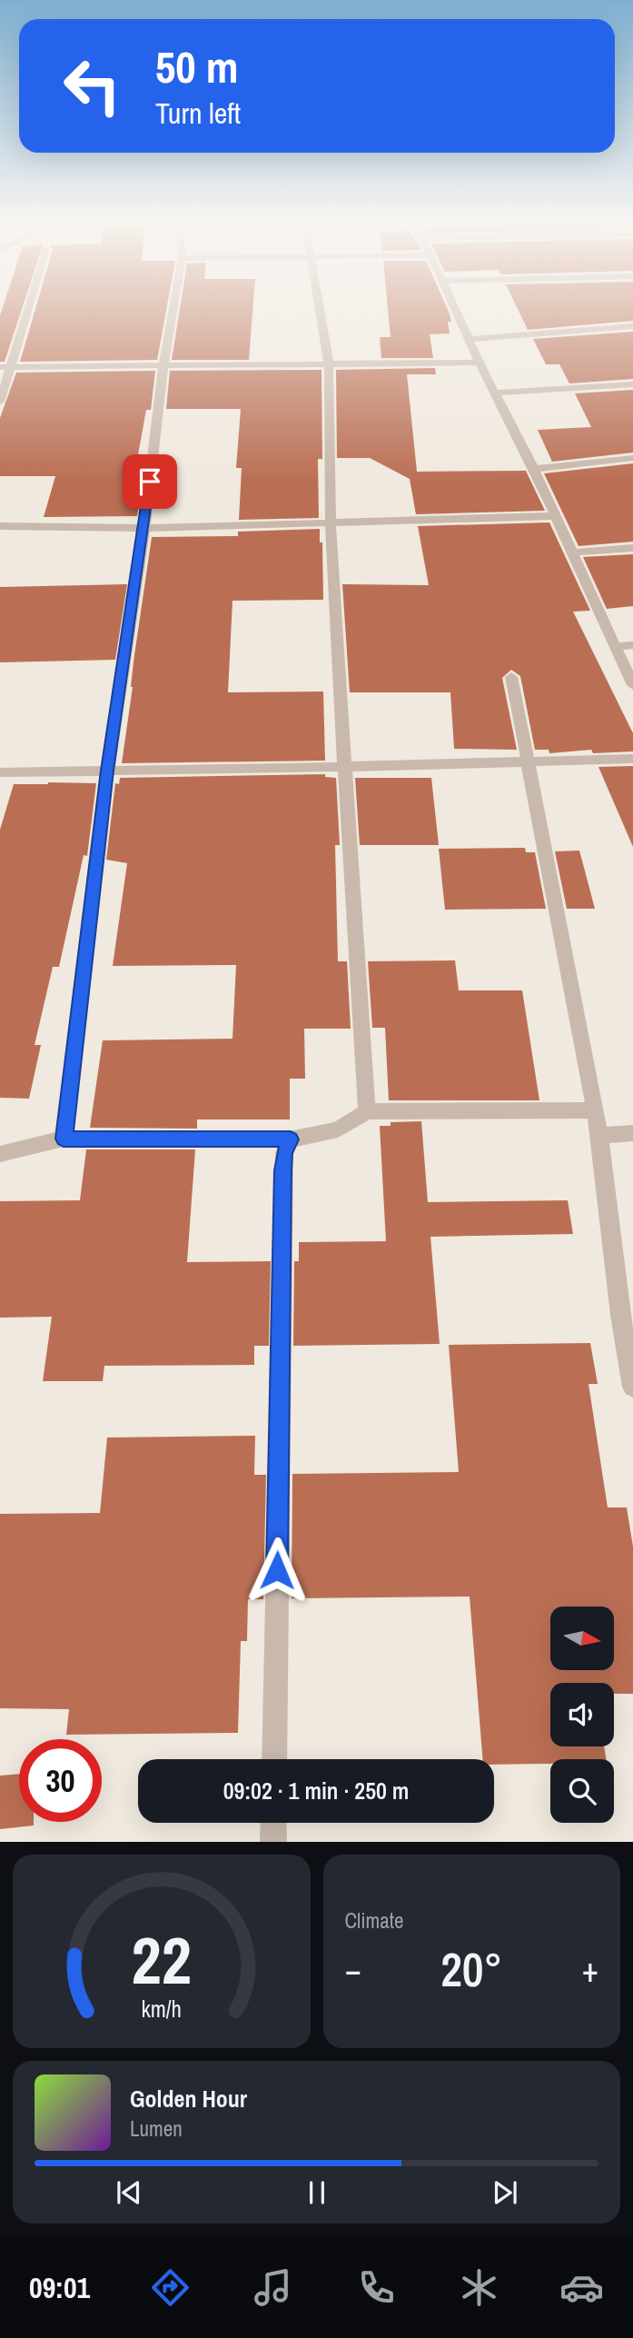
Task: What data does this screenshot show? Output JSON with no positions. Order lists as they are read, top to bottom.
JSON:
{
  "north": "right",
  "page": {
    "turn": ["50 m", "Turn left"],
    "limit": "30",
    "trip": "09:02 · 1 min · 250 m",
    "tile": "Climate",
    "heat": ["−", "20°", "+"],
    "song": ["Golden Hour", "Lumen"],
    "tabs": "09:01",
    "gauge": ["22", "km/h"]
  }
}
